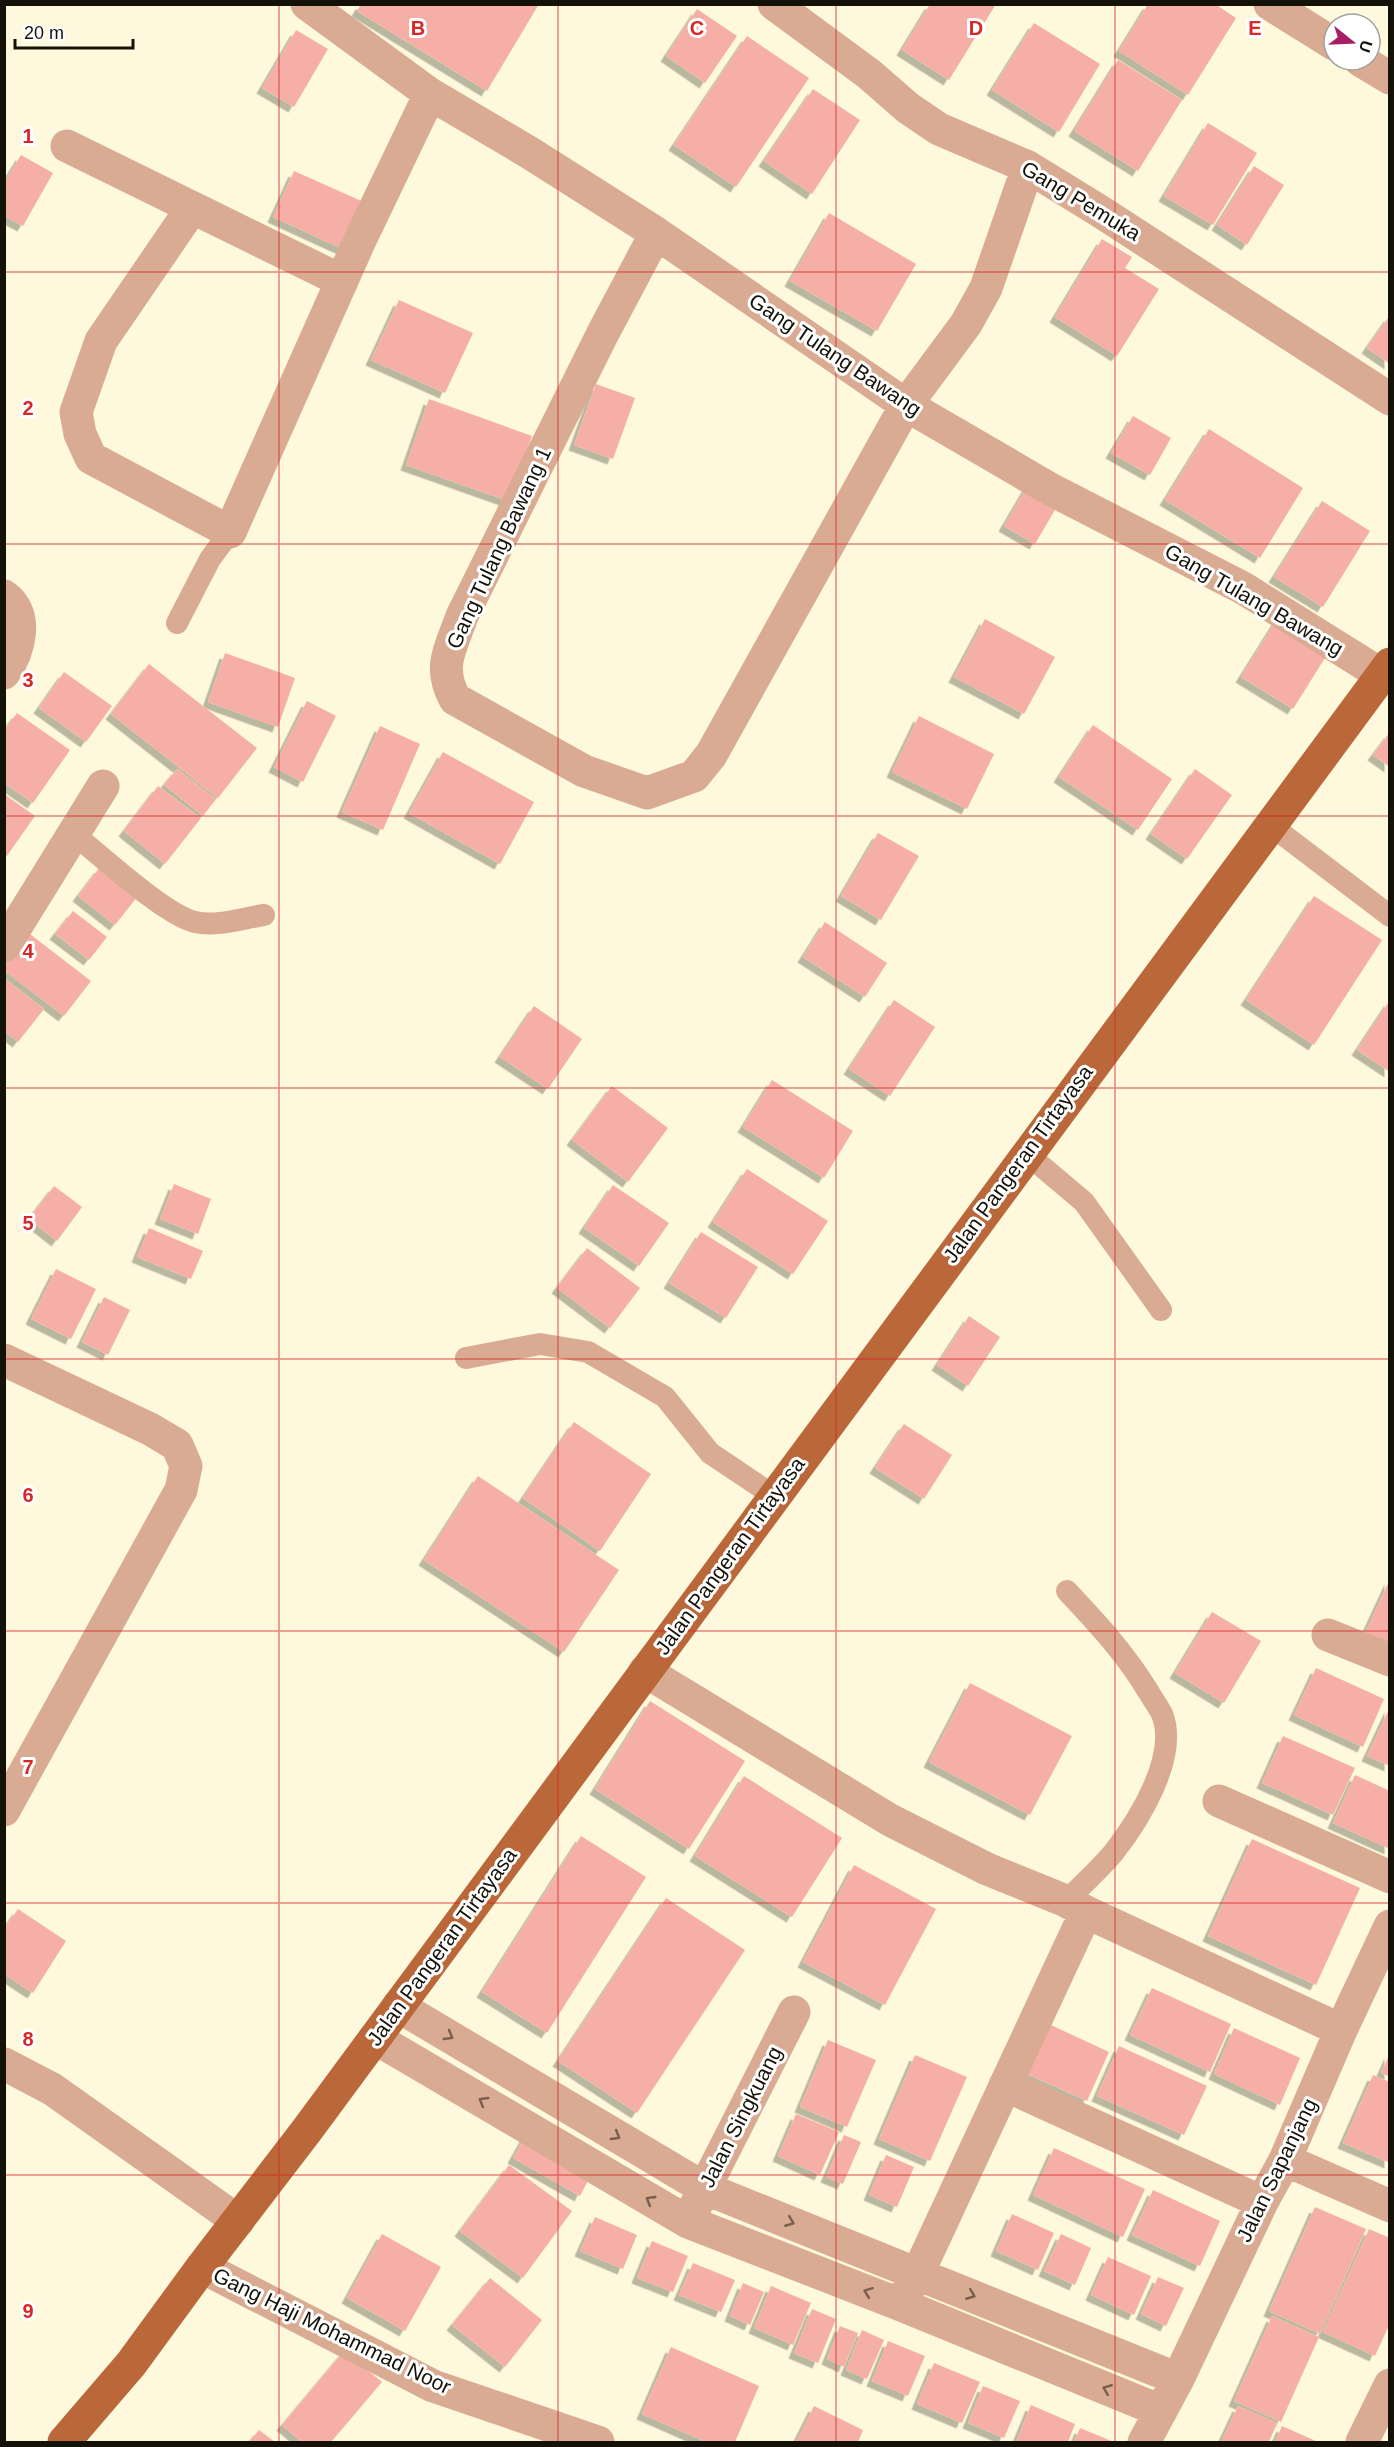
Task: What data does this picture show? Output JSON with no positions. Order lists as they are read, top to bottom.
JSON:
{
  "streets": {
    "main road": ["Jalan Pangeran Tirtayasa"],
    "street": [
      "Gang Pemuka",
      "Gang Tulang Bawang",
      "Gang Tulang Bawang 1",
      "Jalan Singkuang",
      "Jalan Sapanjang",
      "Gang Haji Mohammad Noor"
    ]
  },
  "crossings": [
    ["Gang Pemuka", "Gang Tulang Bawang 1"],
    ["Gang Tulang Bawang", "Gang Tulang Bawang 1"],
    ["Gang Tulang Bawang", "Jalan Pangeran Tirtayasa"],
    ["Jalan Pangeran Tirtayasa", "Gang Haji Mohammad Noor"]
  ],
  "scale_bar": "20 m",
  "north": "right",
  "grid": {
    "columns": [
      "B",
      "C",
      "D",
      "E"
    ],
    "rows": [
      "1",
      "2",
      "3",
      "4",
      "5",
      "6",
      "7",
      "8",
      "9"
    ]
  }
}
